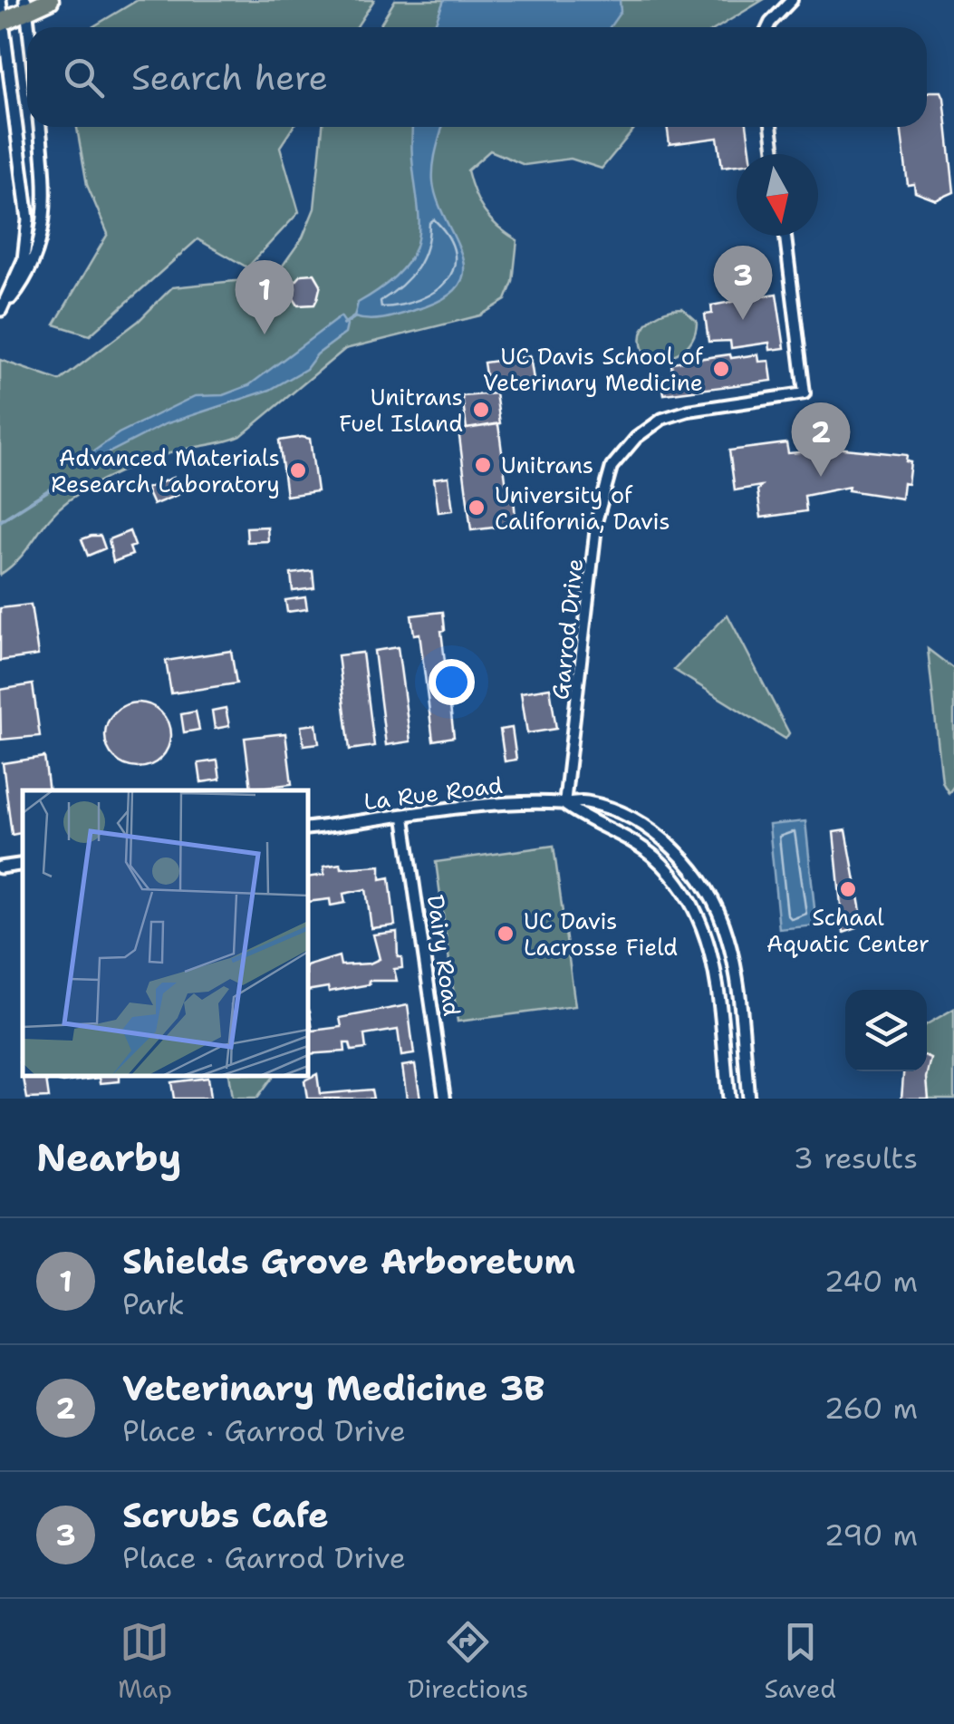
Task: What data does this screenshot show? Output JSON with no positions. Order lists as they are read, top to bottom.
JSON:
{
  "streets": {
    "street": ["Garrod Drive", "La Rue Road", "Dairy Road"]
  },
  "crossings": [
    ["Garrod Drive", "La Rue Road"],
    ["La Rue Road", "Dairy Road"]
  ],
  "places": [
    "UC Davis School of Veterinary Medicine",
    "Unitrans Fuel Island",
    "Unitrans",
    "Advanced Materials Research Laboratory",
    "University of California, Davis",
    "Schaal Aquatic Center",
    "UC Davis Lacrosse Field"
  ],
  "north": "bottom",
  "page": {
    "search": "Search here",
    "pins": ["3", "1", "2"],
    "heading": ["Nearby", "3 results"],
    "list": [
      {
        "mark": "1",
        "name": "Shields Grove Arboretum",
        "note": "Park",
        "value": "240 m"
      },
      {
        "mark": "2",
        "name": "Veterinary Medicine 3B",
        "note": "Place · Garrod Drive",
        "value": "260 m"
      },
      {
        "mark": "3",
        "name": "Scrubs Cafe",
        "note": "Place · Garrod Drive",
        "value": "290 m"
      }
    ],
    "nav": ["Map", "Directions", "Saved"]
  }
}
